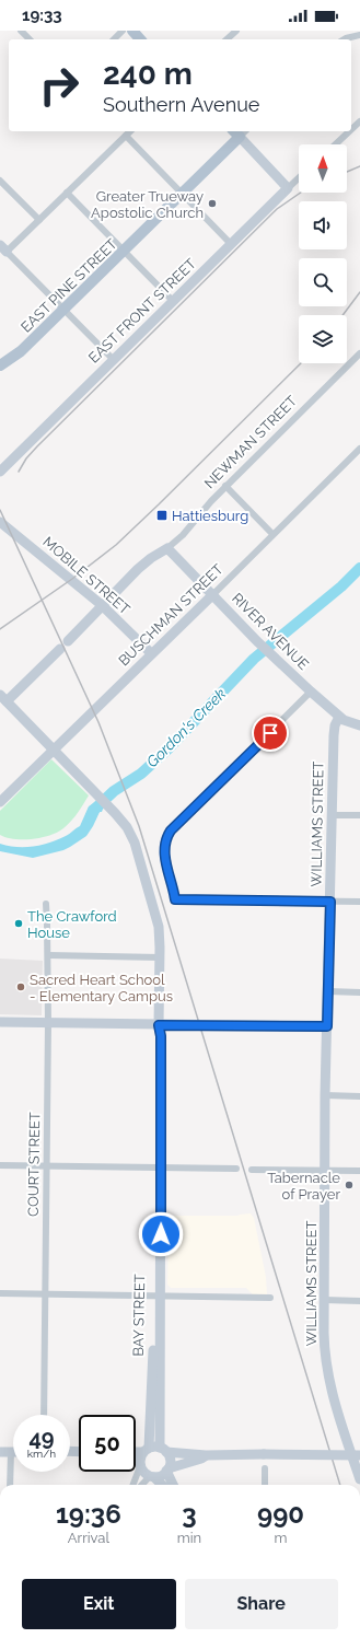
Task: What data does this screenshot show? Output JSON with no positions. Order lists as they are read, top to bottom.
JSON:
{
  "streets": {
    "main road": ["EAST PINE STREET"],
    "street": [
      "EAST FRONT STREET",
      "NEWMAN STREET",
      "MOBILE STREET",
      "BUSCHMAN STREET",
      "RIVER AVENUE",
      "WILLIAMS STREET",
      "COURT STREET",
      "BAY STREET"
    ]
  },
  "crossings": [
    ["NEWMAN STREET", "MOBILE STREET"],
    ["NEWMAN STREET", "RIVER AVENUE"],
    ["MOBILE STREET", "BUSCHMAN STREET"],
    ["BUSCHMAN STREET", "RIVER AVENUE"],
    ["BUSCHMAN STREET", "BAY STREET"],
    ["RIVER AVENUE", "WILLIAMS STREET"]
  ],
  "water": ["Gordon's Creek"],
  "places": {
    "other": [
      "Greater Trueway Apostolic Church",
      "The Crawford House",
      "Sacred Heart School - Elementary Campus",
      "Tabernacle of Prayer"
    ],
    "transit": ["Hattiesburg"]
  },
  "north": "top",
  "page": {
    "status": "19:33",
    "turn": ["240 m", "Southern Avenue"],
    "speed": "49 km/h",
    "limit": "50",
    "eta": [
      "19:36",
      "Arrival",
      "3",
      "min",
      "990",
      "m"
    ],
    "buttons": ["Exit", "Share"]
  }
}
